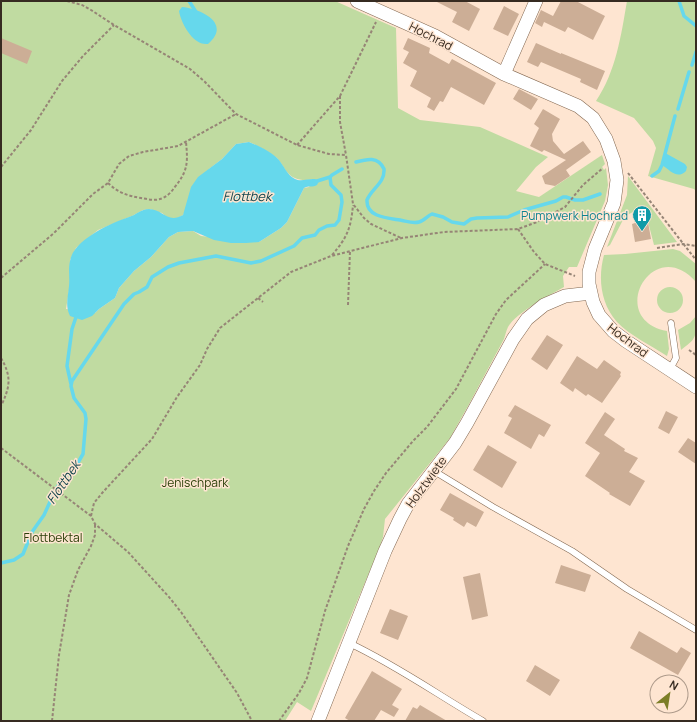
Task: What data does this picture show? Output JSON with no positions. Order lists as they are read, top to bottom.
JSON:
{
  "streets": {
    "street": ["Hochrad", "Holztwiete"]
  },
  "crossings": [
    ["Hochrad", "Holztwiete"]
  ],
  "water": ["Flottbek"],
  "parks": ["Jenischpark", "Flottbektal"],
  "places": {
    "building": ["Pumpwerk Hochrad"]
  },
  "north": "top right"
}
